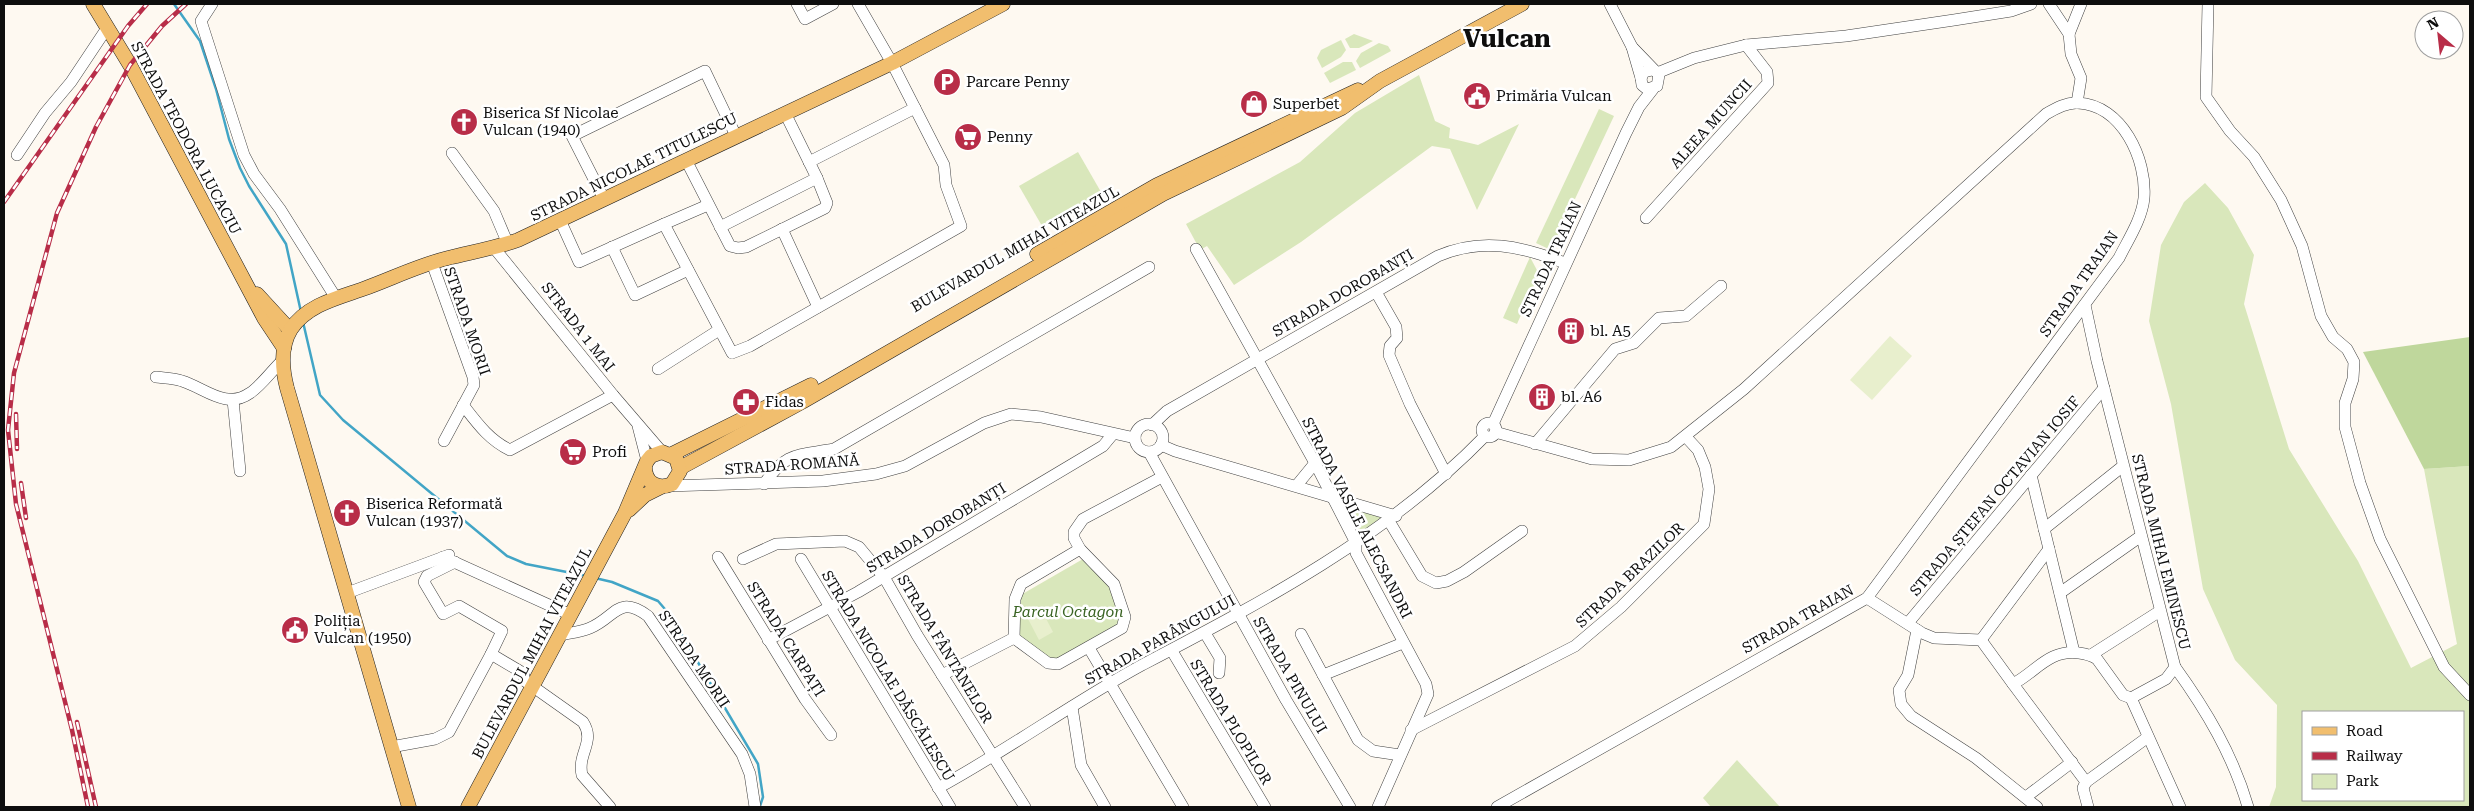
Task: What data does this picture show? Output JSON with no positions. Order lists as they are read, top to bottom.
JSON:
{
  "streets": {
    "main road": ["STRADA TEODORA LUCACIU", "STRADA NICOLAE TITULESCU", "BULEVARDUL MIHAI VITEAZUL"],
    "street": [
      "ALEEA MUNCII",
      "STRADA TRAIAN",
      "STRADA DOROBANȚI",
      "STRADA MORII",
      "STRADA 1 MAI",
      "STRADA ROMANĂ",
      "STRADA ȘTEFAN OCTAVIAN IOSIF",
      "STRADA VASILE ALECSANDRI",
      "STRADA MIHAI EMINESCU",
      "STRADA BRAZILOR",
      "STRADA CARPAȚI",
      "STRADA PARÂNGULUI",
      "STRADA FÂNTÂNELOR",
      "STRADA PINULUI",
      "STRADA NICOLAE DĂSCĂLESCU",
      "STRADA PLOPILOR"
    ]
  },
  "crossings": [
    ["STRADA TEODORA LUCACIU", "STRADA NICOLAE TITULESCU"],
    ["STRADA NICOLAE TITULESCU", "STRADA MORII"],
    ["STRADA NICOLAE TITULESCU", "STRADA 1 MAI"],
    ["BULEVARDUL MIHAI VITEAZUL", "STRADA MORII"],
    ["BULEVARDUL MIHAI VITEAZUL", "STRADA 1 MAI"],
    ["BULEVARDUL MIHAI VITEAZUL", "STRADA ROMANĂ"],
    ["STRADA TRAIAN", "STRADA DOROBANȚI"],
    ["STRADA TRAIAN", "STRADA MIHAI EMINESCU"],
    ["STRADA TRAIAN", "STRADA PARÂNGULUI"],
    ["STRADA DOROBANȚI", "STRADA ROMANĂ"],
    ["STRADA DOROBANȚI", "STRADA VASILE ALECSANDRI"],
    ["STRADA DOROBANȚI", "STRADA CARPAȚI"],
    ["STRADA DOROBANȚI", "STRADA FÂNTÂNELOR"],
    ["STRADA DOROBANȚI", "STRADA PINULUI"],
    ["STRADA DOROBANȚI", "STRADA NICOLAE DĂSCĂLESCU"],
    ["STRADA 1 MAI", "STRADA ROMANĂ"],
    ["STRADA ROMANĂ", "STRADA PINULUI"],
    ["STRADA ȘTEFAN OCTAVIAN IOSIF", "STRADA MIHAI EMINESCU"],
    ["STRADA VASILE ALECSANDRI", "STRADA BRAZILOR"],
    ["STRADA VASILE ALECSANDRI", "STRADA PARÂNGULUI"],
    ["STRADA PARÂNGULUI", "STRADA FÂNTÂNELOR"],
    ["STRADA PARÂNGULUI", "STRADA PINULUI"],
    ["STRADA PARÂNGULUI", "STRADA NICOLAE DĂSCĂLESCU"],
    ["STRADA PARÂNGULUI", "STRADA PLOPILOR"]
  ],
  "districts": ["Vulcan"],
  "parks": ["Parcul Octagon"],
  "places": {
    "parking": ["Parcare Penny"],
    "public building": ["Primăria Vulcan", "Poliția Vulcan (1950)"],
    "shop": ["Superbet"],
    "church": ["Biserica Sf Nicolae Vulcan (1940)", "Biserica Reformată Vulcan (1937)"],
    "supermarket": ["Penny", "Profi"],
    "building": ["bl. A5", "bl. A6"],
    "pharmacy": ["Fidas"]
  },
  "legend": ["Road", "Railway", "Park"],
  "north": "top left"
}
